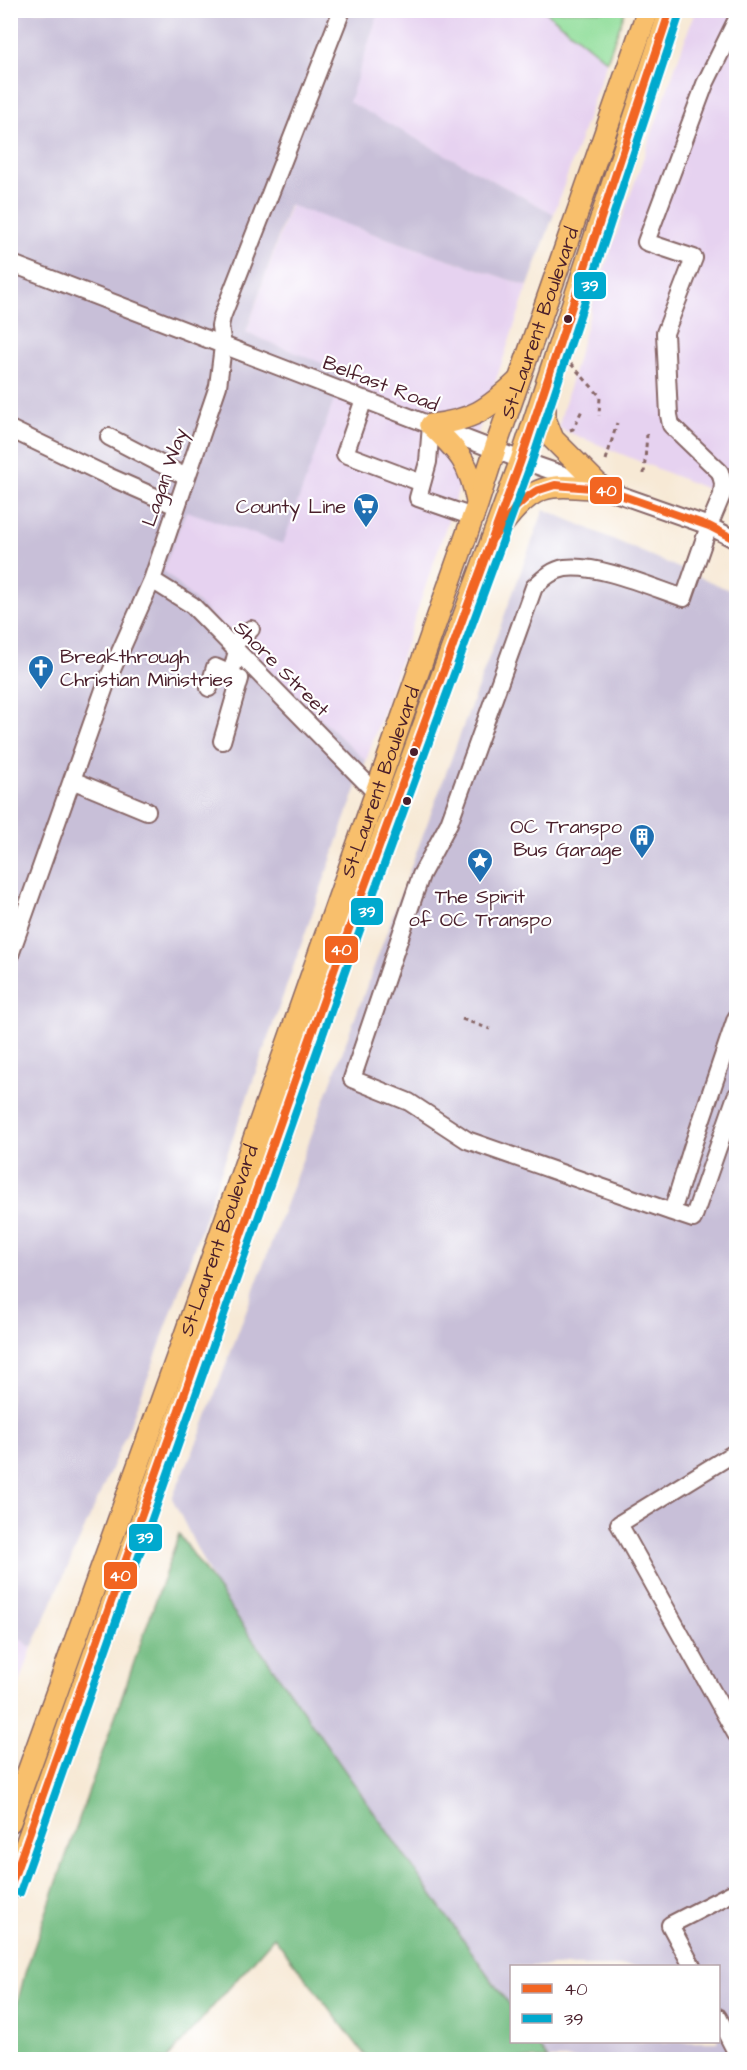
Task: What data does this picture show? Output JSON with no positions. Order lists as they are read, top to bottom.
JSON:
{
  "streets": {
    "main road": ["St-Laurent Boulevard"],
    "street": ["Belfast Road", "Lagan Way", "Shore Street"]
  },
  "crossings": [
    ["St-Laurent Boulevard", "Belfast Road"],
    ["St-Laurent Boulevard", "Shore Street"],
    ["Belfast Road", "Lagan Way"],
    ["Lagan Way", "Shore Street"]
  ],
  "places": {
    "supermarket": ["County Line"],
    "church": ["Breakthrough Christian Ministries"],
    "building": ["OC Transpo Bus Garage"],
    "place": ["The Spirit of OC Transpo"]
  },
  "lines": ["transit line 40", "transit line 39"],
  "legend": ["40", "39"]
}
